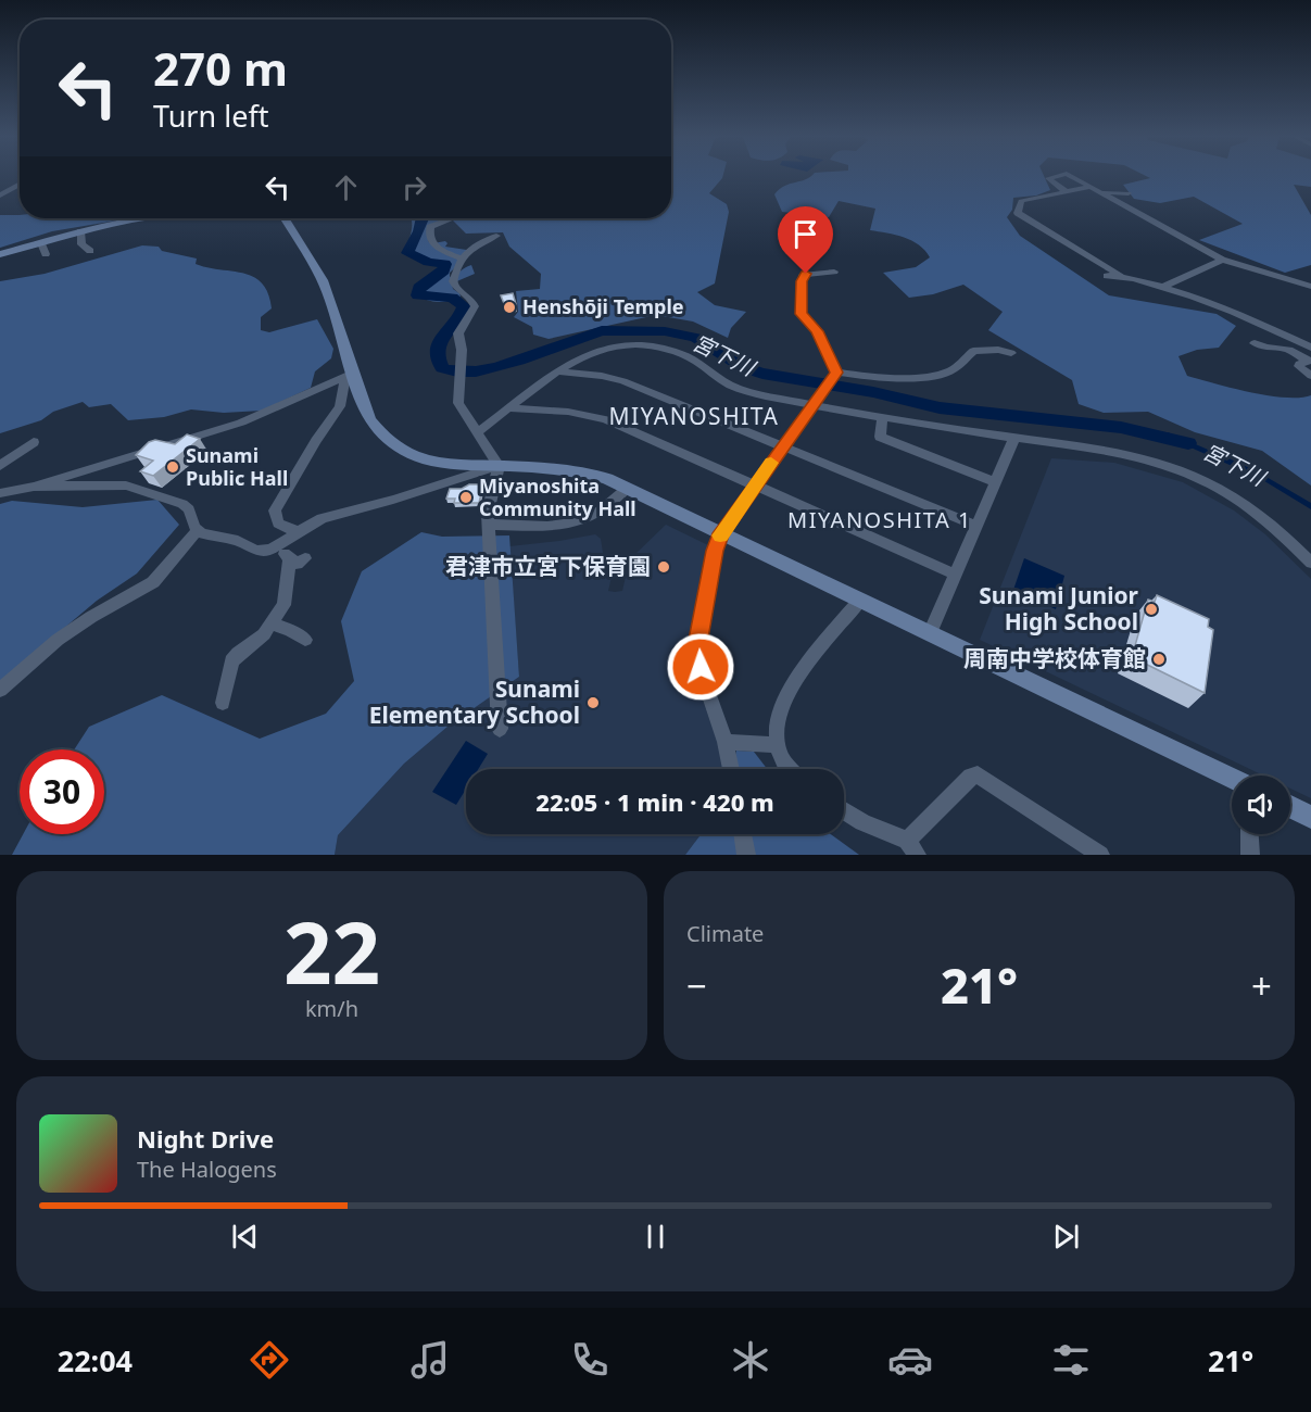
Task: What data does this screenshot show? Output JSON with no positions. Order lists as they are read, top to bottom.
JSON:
{
  "districts": ["MIYANOSHITA", "MIYANOSHITA 1"],
  "water": ["宮下川"],
  "places": [
    "Henshōji Temple",
    "Sunami Public Hall",
    "Miyanoshita Community Hall",
    "君津市立宮下保育園",
    "Sunami Junior High School",
    "周南中学校体育館",
    "Sunami Elementary School"
  ],
  "page": {
    "turn": ["270 m", "Turn left"],
    "limit": "30",
    "trip": "22:05 · 1 min · 420 m",
    "tile": [
      ["22", "km/h"],
      "Climate"
    ],
    "heat": ["−", "21°", "+"],
    "song": ["Night Drive", "The Halogens"],
    "tabs": ["22:04", "21°"]
  }
}
